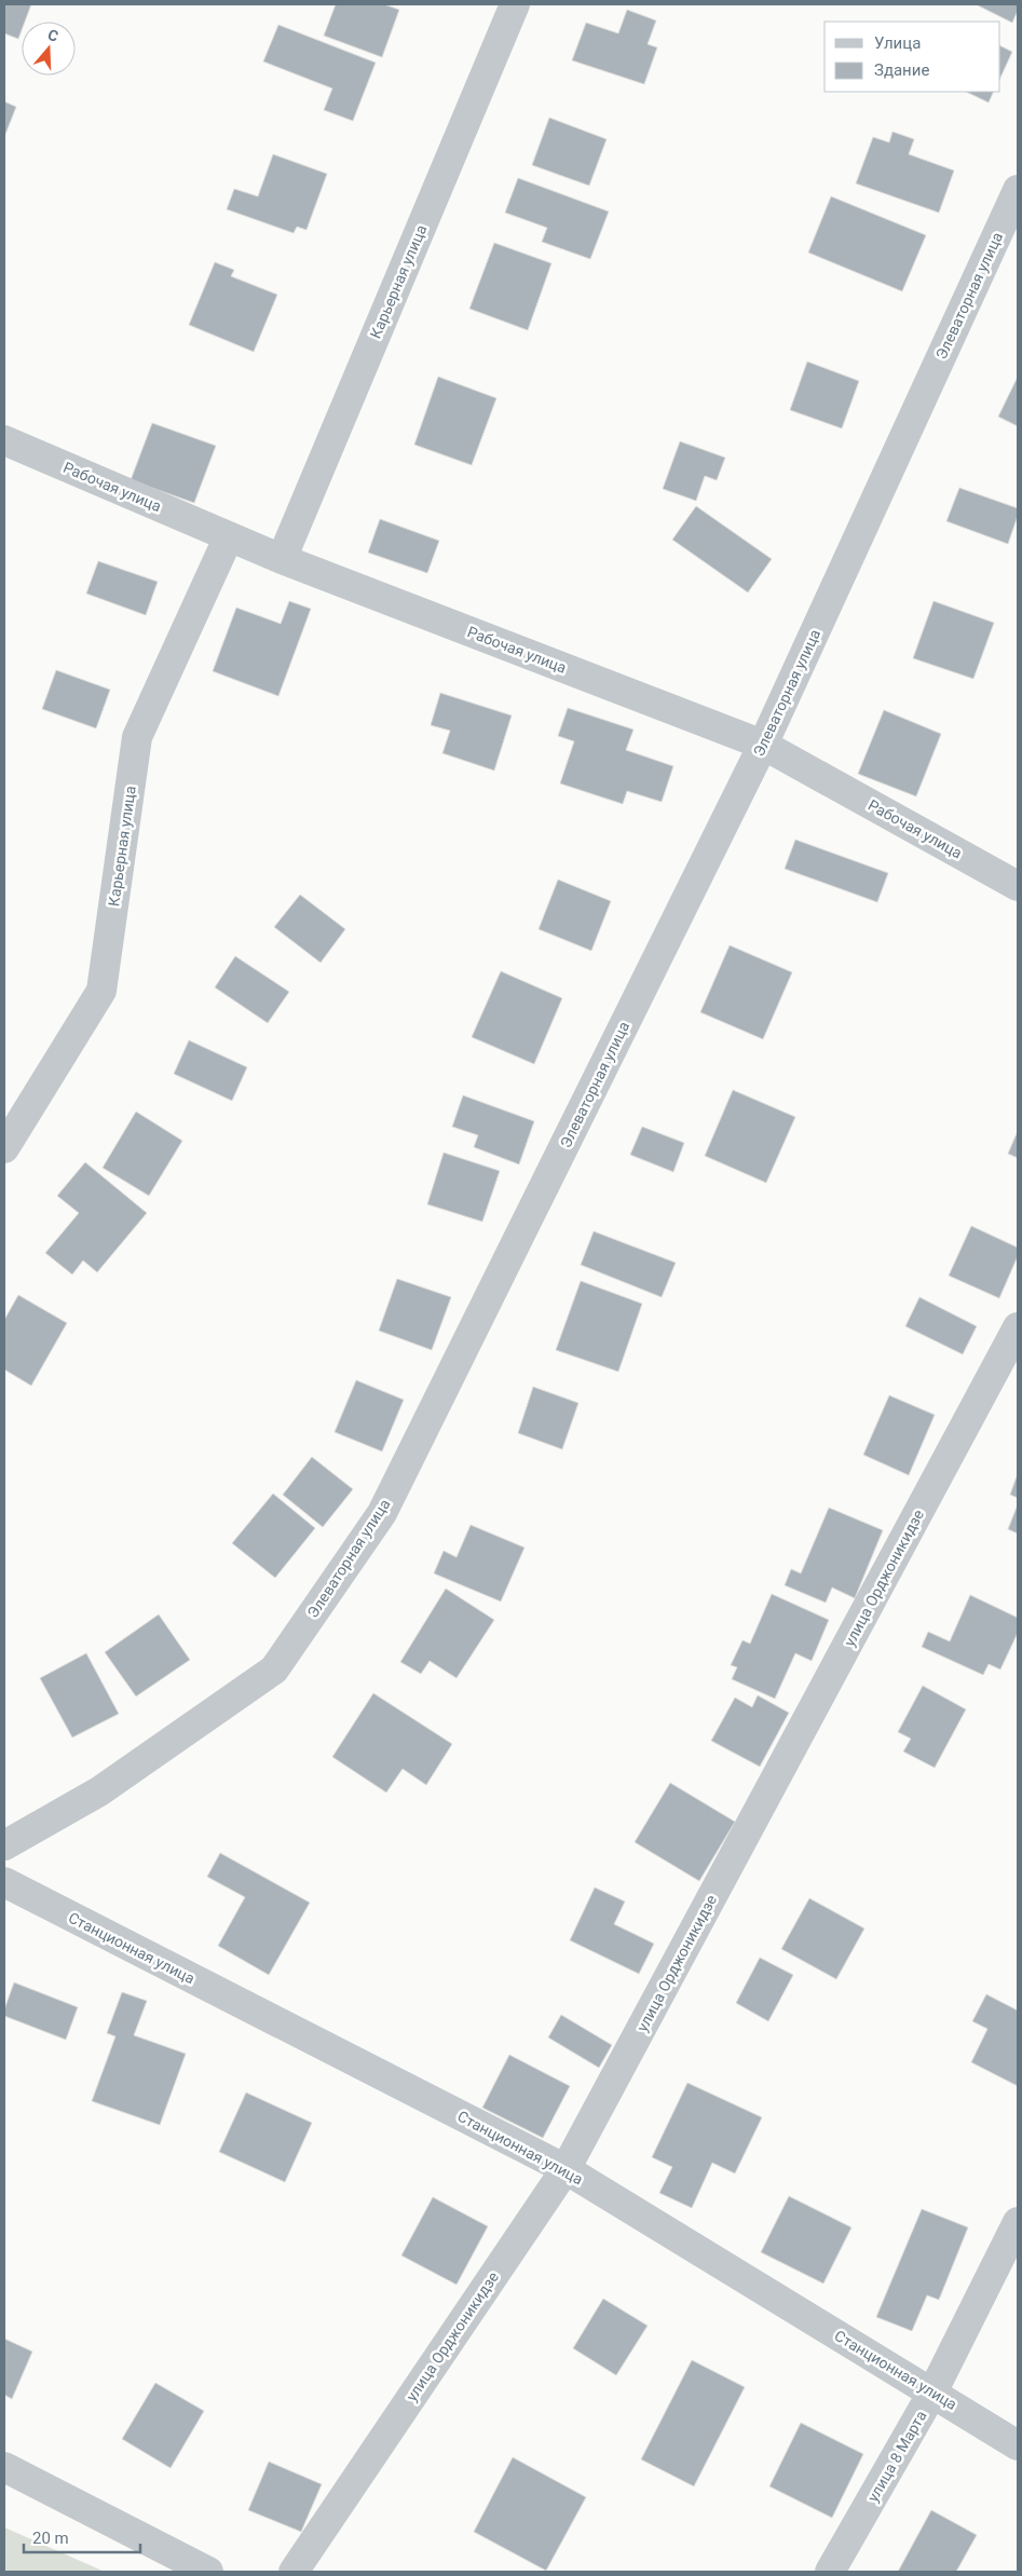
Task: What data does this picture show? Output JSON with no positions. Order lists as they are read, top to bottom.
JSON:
{
  "streets": {
    "street": [
      "Карьерная улица",
      "Элеваторная улица",
      "Рабочая улица",
      "улица Орджоникидзе",
      "Станционная улица",
      "улица 8 Марта"
    ]
  },
  "crossings": [
    ["Карьерная улица", "Рабочая улица"],
    ["Элеваторная улица", "Рабочая улица"],
    ["улица Орджоникидзе", "Станционная улица"],
    ["Станционная улица", "улица 8 Марта"]
  ],
  "legend": ["Улица", "Здание"],
  "scale_bar": "20 m",
  "north": "top"
}
